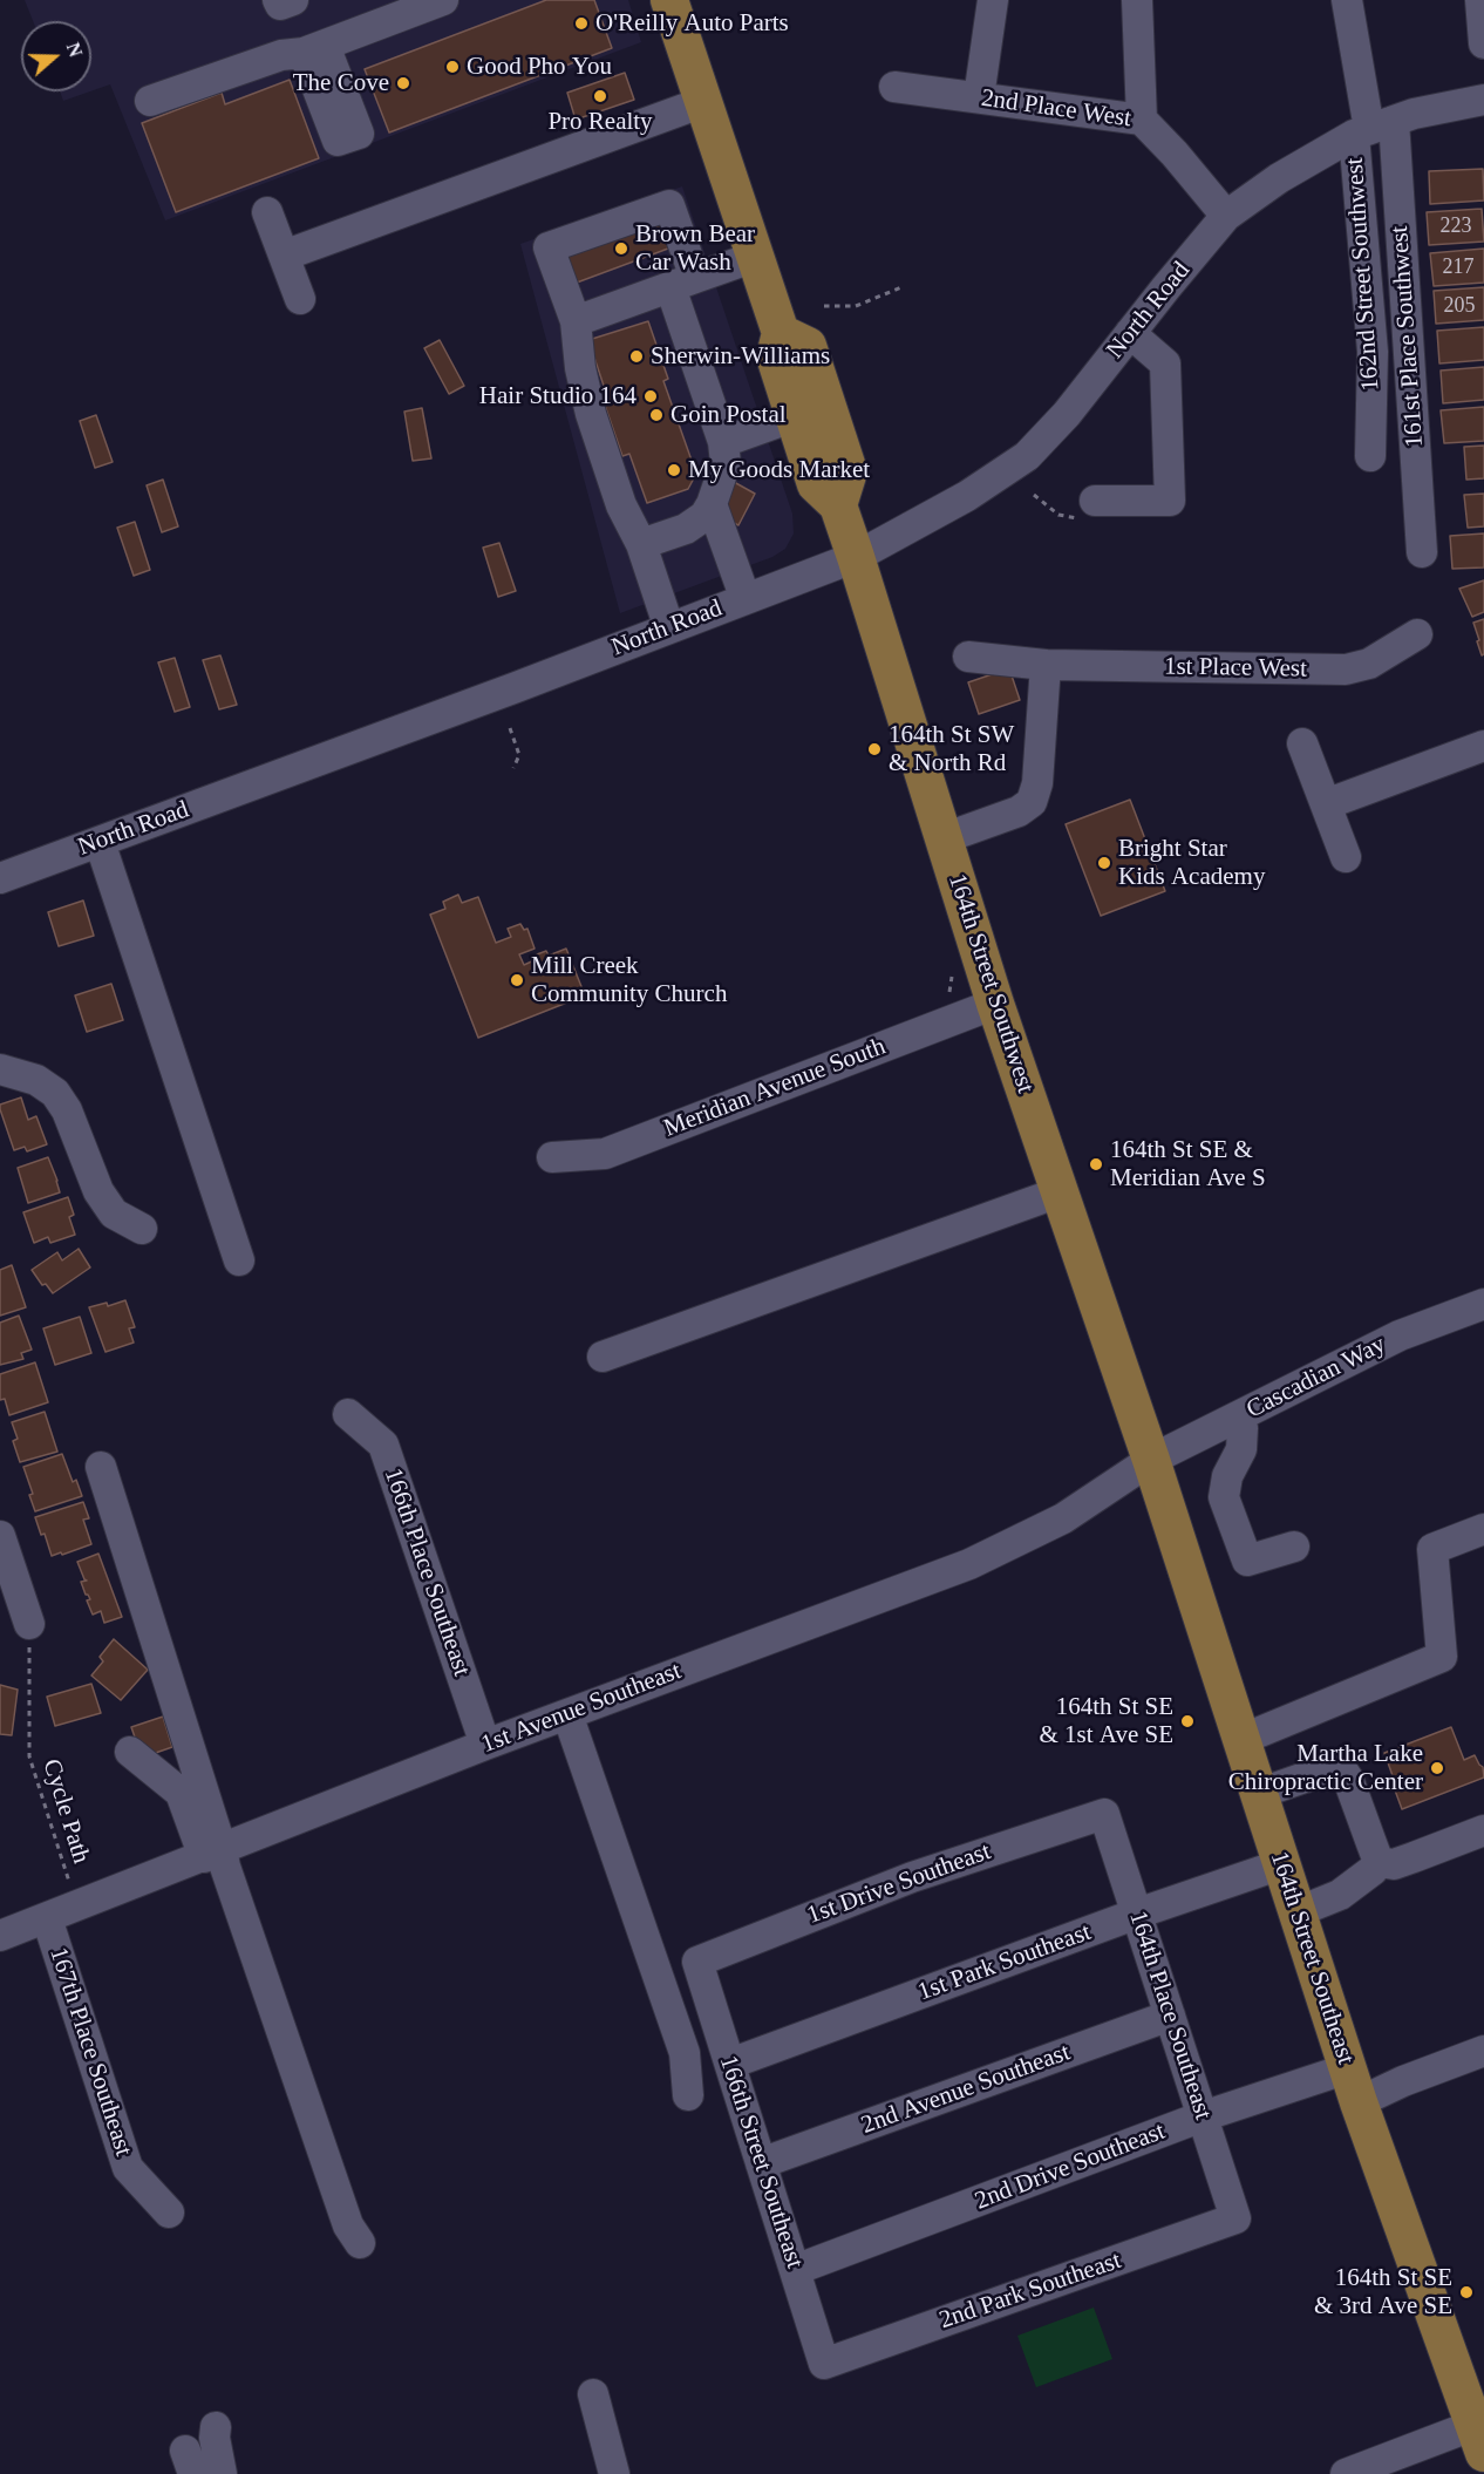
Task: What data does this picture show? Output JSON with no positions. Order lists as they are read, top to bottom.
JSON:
{
  "streets": {
    "main road": ["164th Street Southwest", "164th Street Southeast"],
    "street": [
      "2nd Place West",
      "162nd Street Southwest",
      "North Road",
      "161st Place Southwest",
      "1st Place West",
      "Meridian Avenue South",
      "Cascadian Way",
      "166th Place Southeast",
      "1st Avenue Southeast",
      "1st Drive Southeast",
      "1st Park Southeast",
      "164th Place Southeast",
      "167th Place Southeast",
      "2nd Avenue Southeast",
      "166th Street Southeast",
      "2nd Drive Southeast",
      "2nd Park Southeast"
    ],
    "path": ["Cycle Path"]
  },
  "crossings": [
    ["2nd Place West", "North Road"],
    ["162nd Street Southwest", "161st Place Southwest"],
    ["North Road", "164th Street Southwest"],
    ["164th Street Southwest", "Meridian Avenue South"],
    ["164th Street Southwest", "Cascadian Way"],
    ["164th Street Southwest", "1st Avenue Southeast"],
    ["164th Street Southwest", "164th Street Southeast"],
    ["Cascadian Way", "1st Avenue Southeast"],
    ["Cascadian Way", "164th Street Southeast"],
    ["166th Place Southeast", "1st Avenue Southeast"],
    ["1st Avenue Southeast", "164th Street Southeast"],
    ["1st Avenue Southeast", "167th Place Southeast"],
    ["1st Drive Southeast", "164th Place Southeast"],
    ["1st Drive Southeast", "166th Street Southeast"],
    ["164th Street Southeast", "1st Park Southeast"],
    ["164th Street Southeast", "2nd Drive Southeast"],
    ["1st Park Southeast", "164th Place Southeast"],
    ["1st Park Southeast", "166th Street Southeast"],
    ["164th Place Southeast", "2nd Avenue Southeast"],
    ["164th Place Southeast", "2nd Drive Southeast"],
    ["164th Place Southeast", "2nd Park Southeast"],
    ["2nd Avenue Southeast", "166th Street Southeast"],
    ["166th Street Southeast", "2nd Drive Southeast"],
    ["166th Street Southeast", "2nd Park Southeast"]
  ],
  "places": [
    "O'Reilly Auto Parts",
    "Good Pho You",
    "The Cove",
    "Pro Realty",
    "Brown Bear Car Wash",
    "Sherwin-Williams",
    "Hair Studio 164",
    "Goin Postal",
    "My Goods Market",
    "164th St SW & North Rd",
    "Bright Star Kids Academy",
    "Mill Creek Community Church",
    "164th St SE & Meridian Ave S",
    "164th St SE & 1st Ave SE",
    "Martha Lake Chiropractic Center",
    "164th St SE & 3rd Ave SE"
  ],
  "house_numbers": ["223", "217", "205"],
  "north": "right"
}
